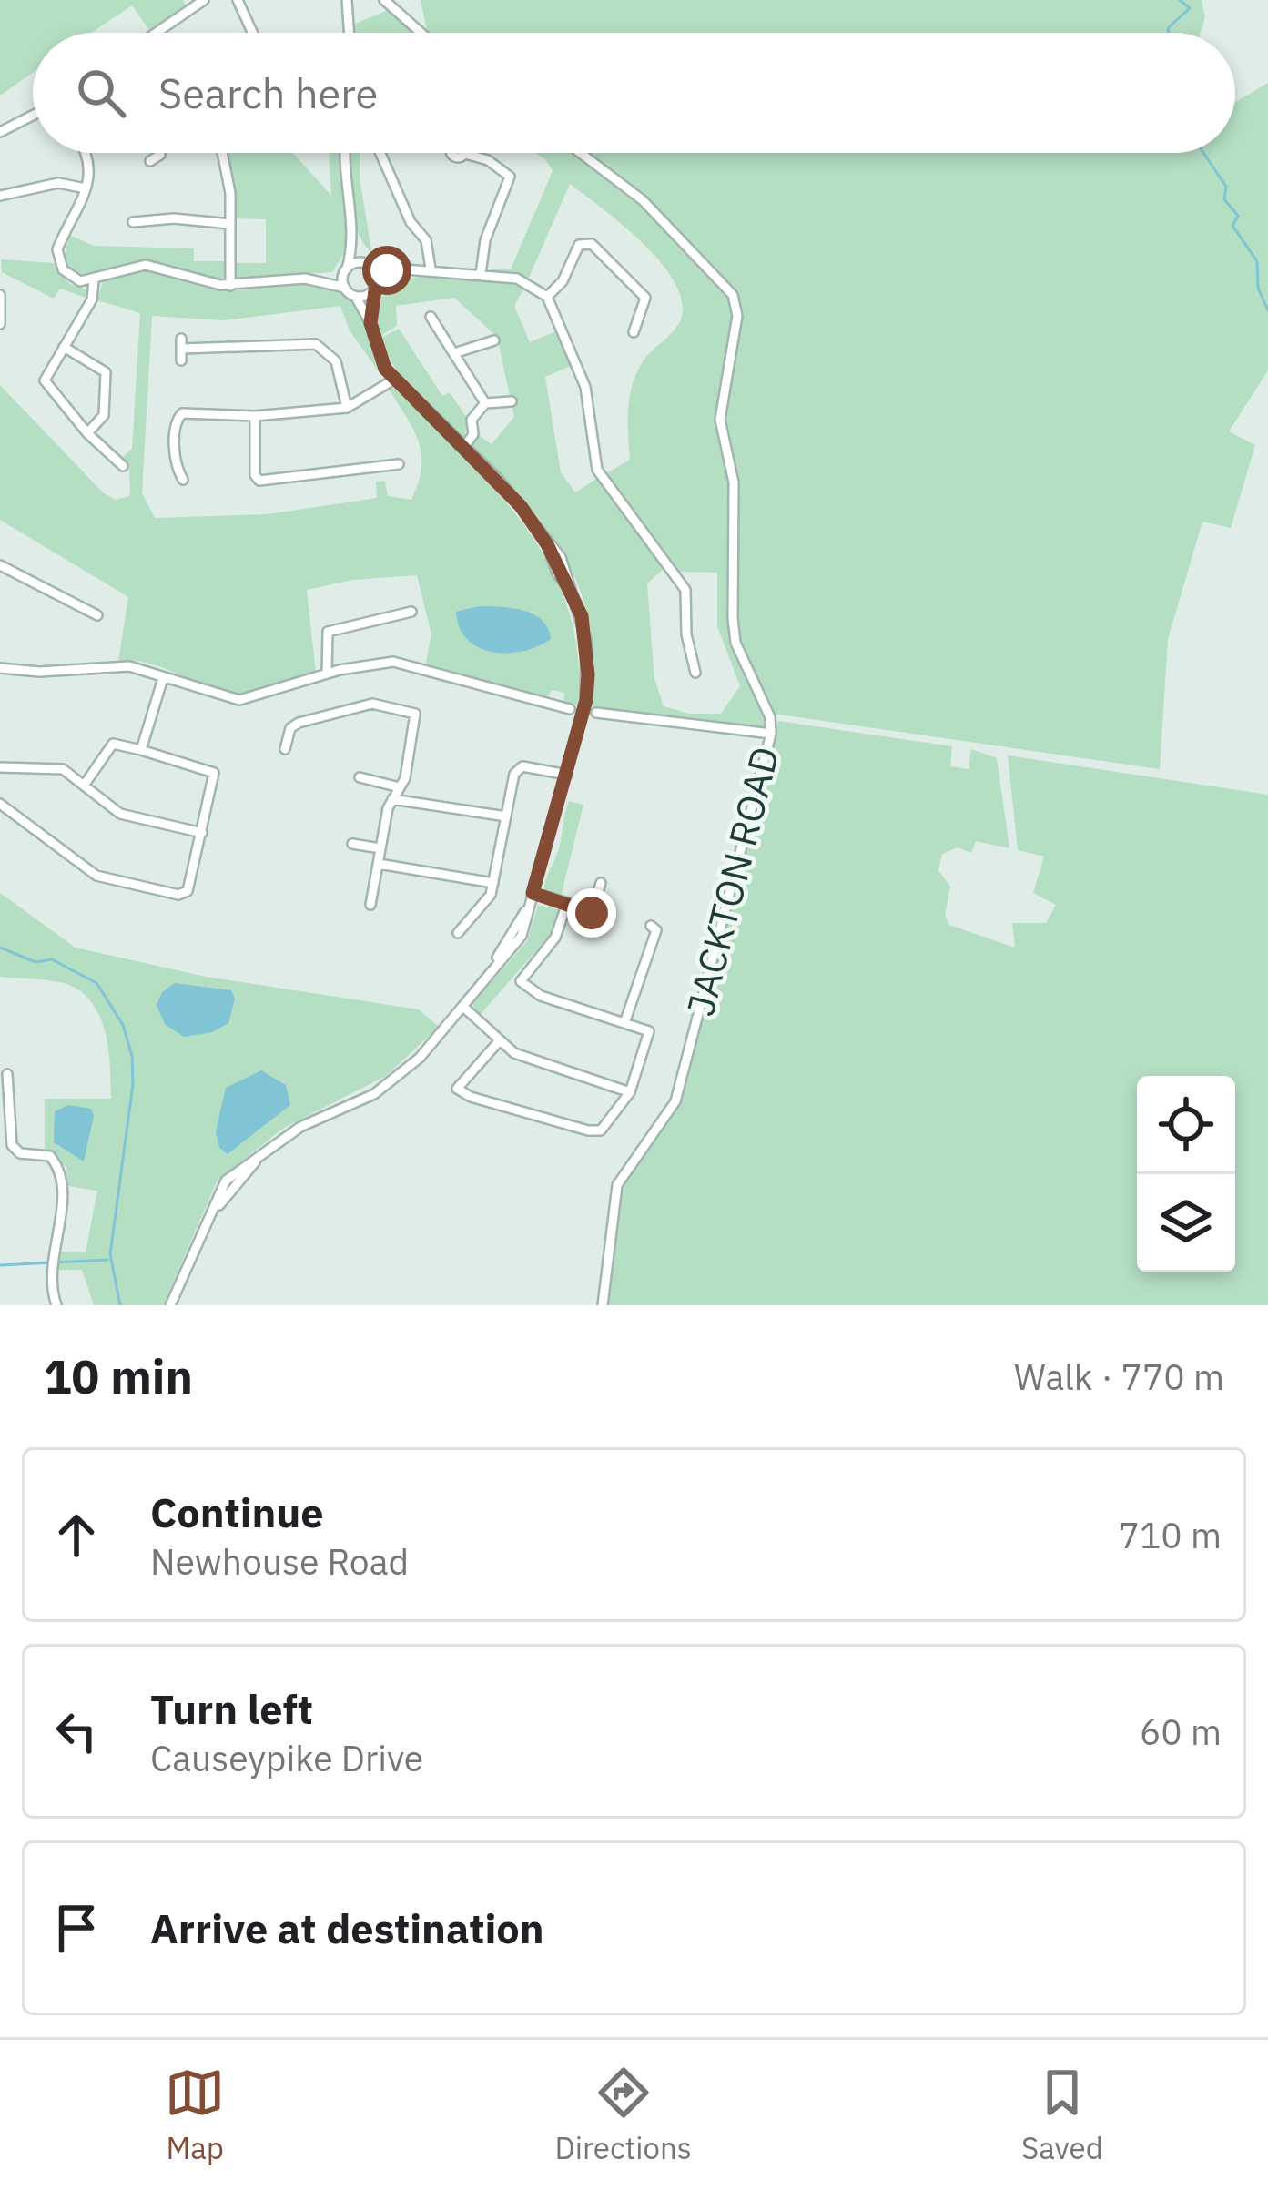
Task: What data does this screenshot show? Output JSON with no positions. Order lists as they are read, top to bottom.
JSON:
{
  "streets": {
    "street": ["JACKTON ROAD"]
  },
  "page": {
    "search": "Search here",
    "heading": ["10 min", "Walk · 770 m"],
    "list": [
      ["Continue", "Newhouse Road", "710 m"],
      ["Turn left", "Causeypike Drive", "60 m"],
      "Arrive at destination"
    ],
    "nav": ["Map", "Directions", "Saved"]
  }
}
